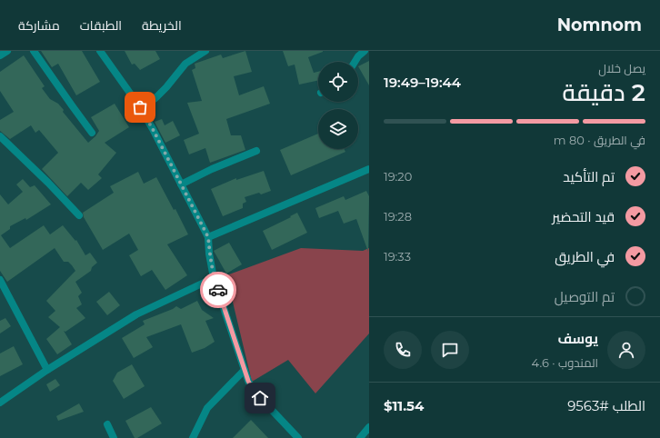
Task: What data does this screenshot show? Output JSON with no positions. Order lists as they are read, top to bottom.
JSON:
{
  "page": {
    "header": "Nomnom",
    "nav": ["الخريطة", "الطبقات", "مشاركة"],
    "heading": ["2 دقيقة", "يصل خلال", "19:44–19:49"],
    "panel": [
      "يوسف",
      "المندوب · 4.6",
      "الطلب #9563",
      "$11.54"
    ],
    "bar": "في الطريق · 80 m",
    "list": [
      ["تم التأكيد", "19:20"],
      ["قيد التحضير", "19:28"],
      ["في الطريق", "19:33"],
      "تم التوصيل"
    ]
  }
}
